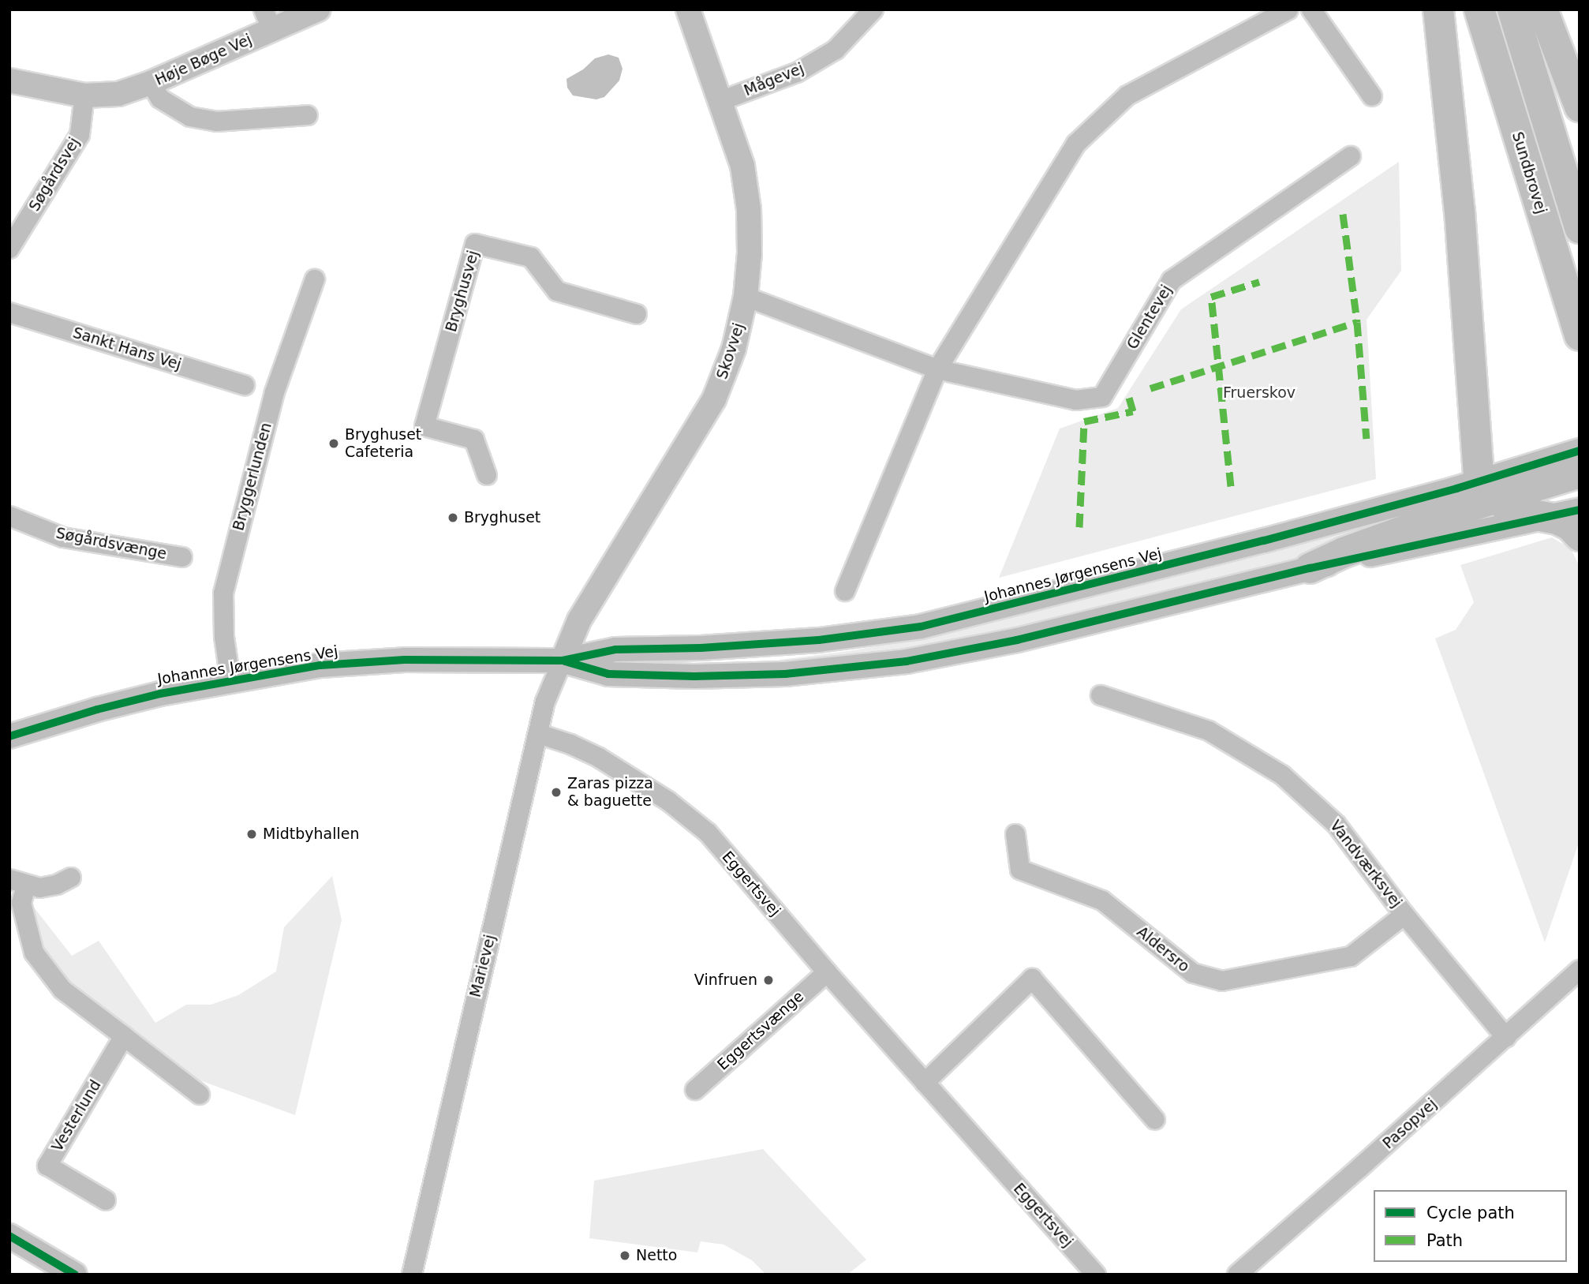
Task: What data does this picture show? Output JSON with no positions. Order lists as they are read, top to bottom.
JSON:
{
  "streets": {
    "main road": ["Sundbrovej"],
    "street": [
      "Høje Bøge Vej",
      "Mågevej",
      "Søgårdsvej",
      "Bryghusvej",
      "Glentevej",
      "Sankt Hans Vej",
      "Skovvej",
      "Bryggerlunden",
      "Søgårdsvænge",
      "Johannes Jørgensens Vej",
      "Vandværksvej",
      "Eggertsvej",
      "Aldersro",
      "Marievej",
      "Eggertsvænge",
      "Vesterlund",
      "Pasopvej"
    ]
  },
  "crossings": [
    ["Høje Bøge Vej", "Søgårdsvej"],
    ["Mågevej", "Skovvej"],
    ["Glentevej", "Skovvej"],
    ["Skovvej", "Johannes Jørgensens Vej"],
    ["Skovvej", "Marievej"],
    ["Bryggerlunden", "Johannes Jørgensens Vej"],
    ["Johannes Jørgensens Vej", "Marievej"],
    ["Vandværksvej", "Aldersro"],
    ["Vandværksvej", "Pasopvej"],
    ["Eggertsvej", "Marievej"],
    ["Eggertsvej", "Eggertsvænge"]
  ],
  "parks": ["Fruerskov"],
  "places": [
    "Bryghuset Cafeteria",
    "Bryghuset",
    "Zaras pizza & baguette",
    "Midtbyhallen",
    "Vinfruen",
    "Netto"
  ],
  "legend": ["Cycle path", "Path"]
}
